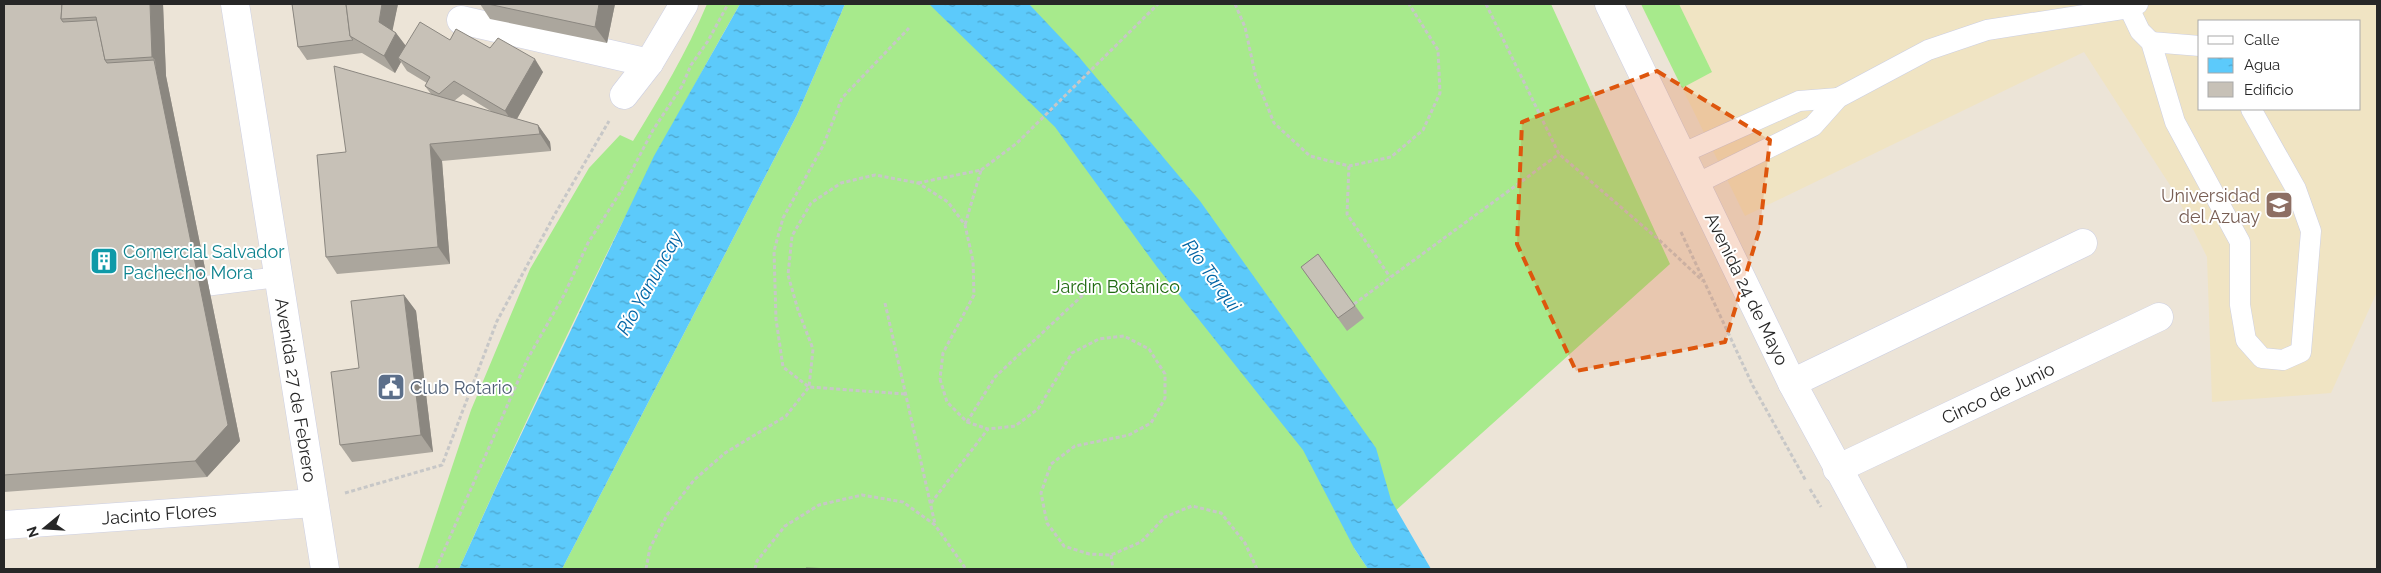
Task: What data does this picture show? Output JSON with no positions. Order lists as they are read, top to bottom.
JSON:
{
  "streets": {
    "street": [
      "Avenida 24 de Mayo",
      "Avenida 27 de Febrero",
      "Cinco de Junio",
      "Jacinto Flores"
    ]
  },
  "crossings": [
    ["Avenida 24 de Mayo", "Cinco de Junio"],
    ["Avenida 27 de Febrero", "Jacinto Flores"]
  ],
  "water": ["Río Tarqui", "Río Yanuncay"],
  "parks": ["Jardín Botánico"],
  "places": {
    "school or university": ["Universidad del Azuay"],
    "building": ["Comercial Salvador Pachecho Mora"],
    "public building": ["Club Rotario"]
  },
  "legend": ["Calle", "Agua", "Edificio"],
  "north": "left"
}
